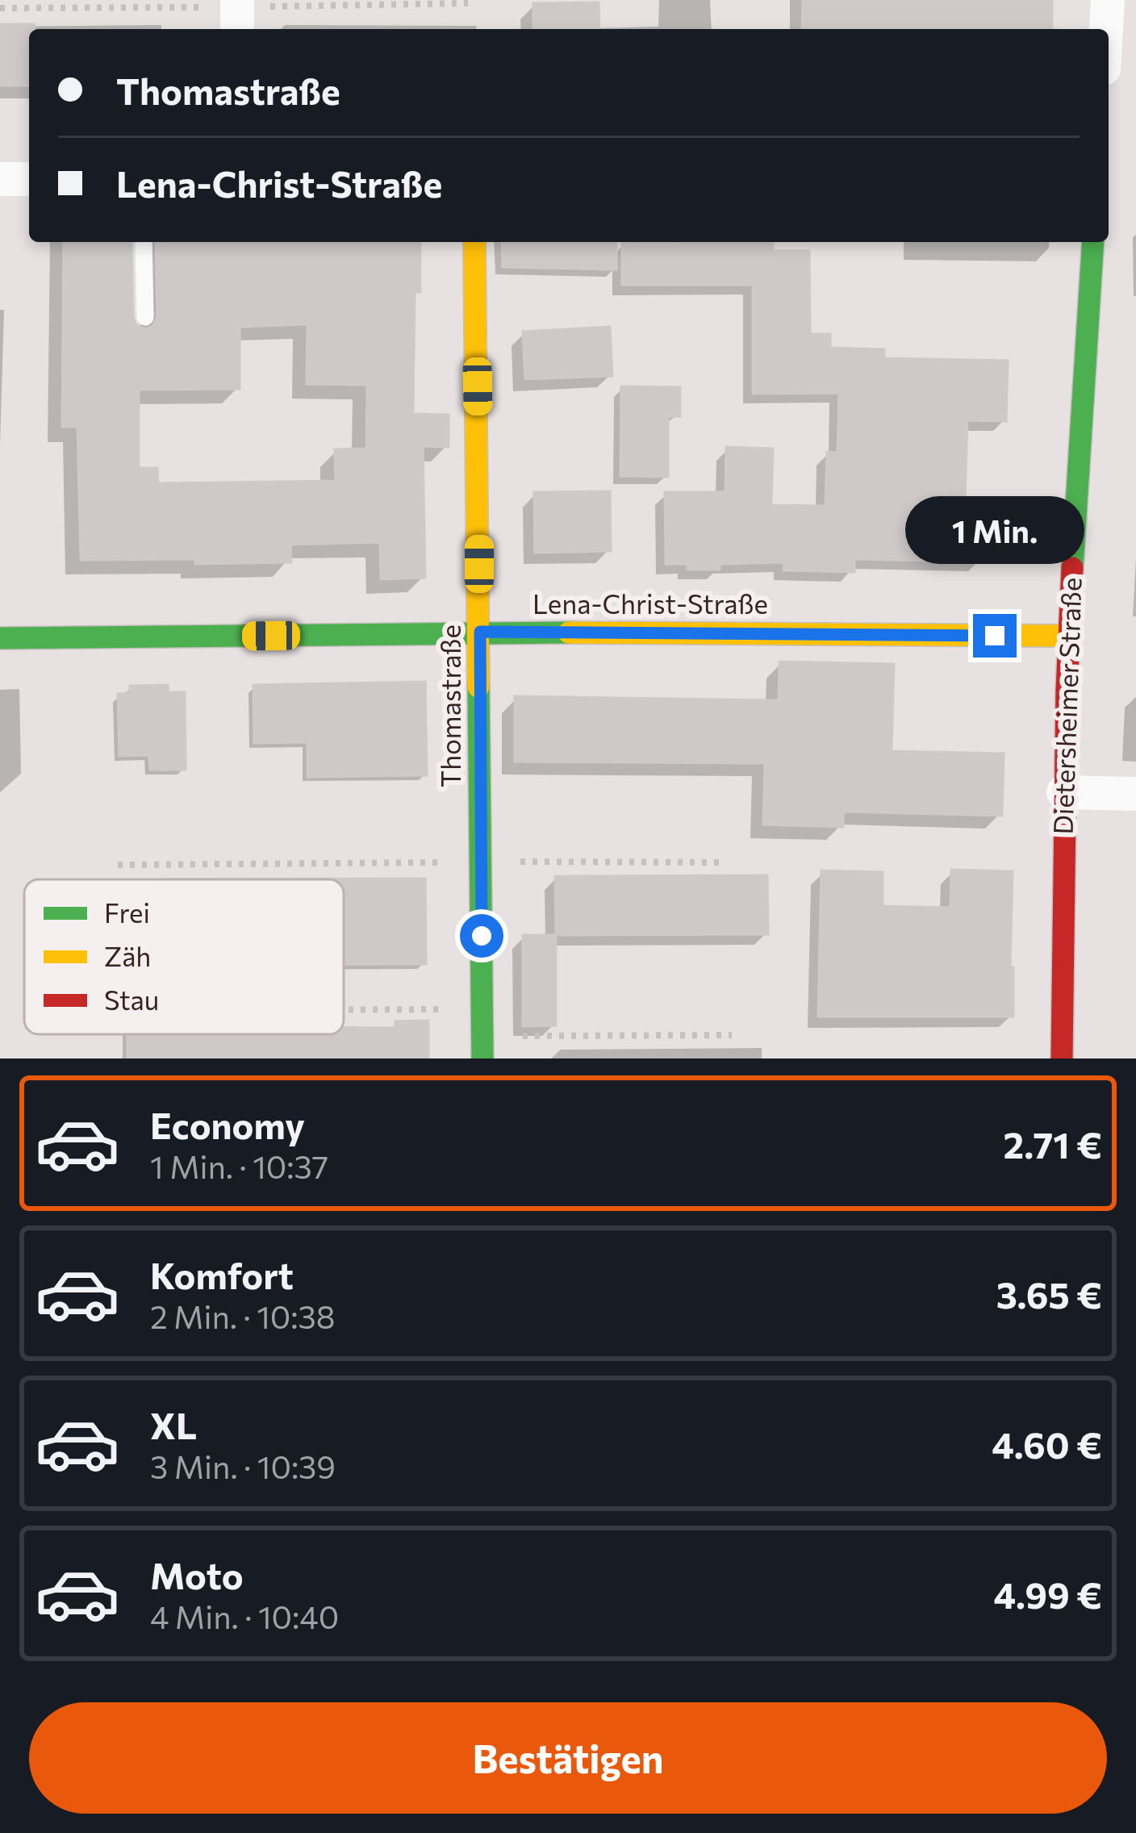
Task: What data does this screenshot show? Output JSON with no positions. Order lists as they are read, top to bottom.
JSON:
{
  "streets": {
    "street": ["Lena-Christ-Straße", "Thomastraße", "Dietersheimer Straße"]
  },
  "crossings": [
    ["Lena-Christ-Straße", "Thomastraße"],
    ["Lena-Christ-Straße", "Dietersheimer Straße"]
  ],
  "legend": ["Frei", "Zäh", "Stau"],
  "page": {
    "banner": ["Thomastraße", "Lena-Christ-Straße"],
    "bubble": "1 Min.",
    "list": [
      {
        "name": "Economy",
        "note": "1 Min. · 10:37",
        "value": "2.71 €"
      },
      {
        "name": "Komfort",
        "note": "2 Min. · 10:38",
        "value": "3.65 €"
      },
      {
        "name": "XL",
        "note": "3 Min. · 10:39",
        "value": "4.60 €"
      },
      {
        "name": "Moto",
        "note": "4 Min. · 10:40",
        "value": "4.99 €"
      }
    ],
    "buttons": "Bestätigen"
  }
}
